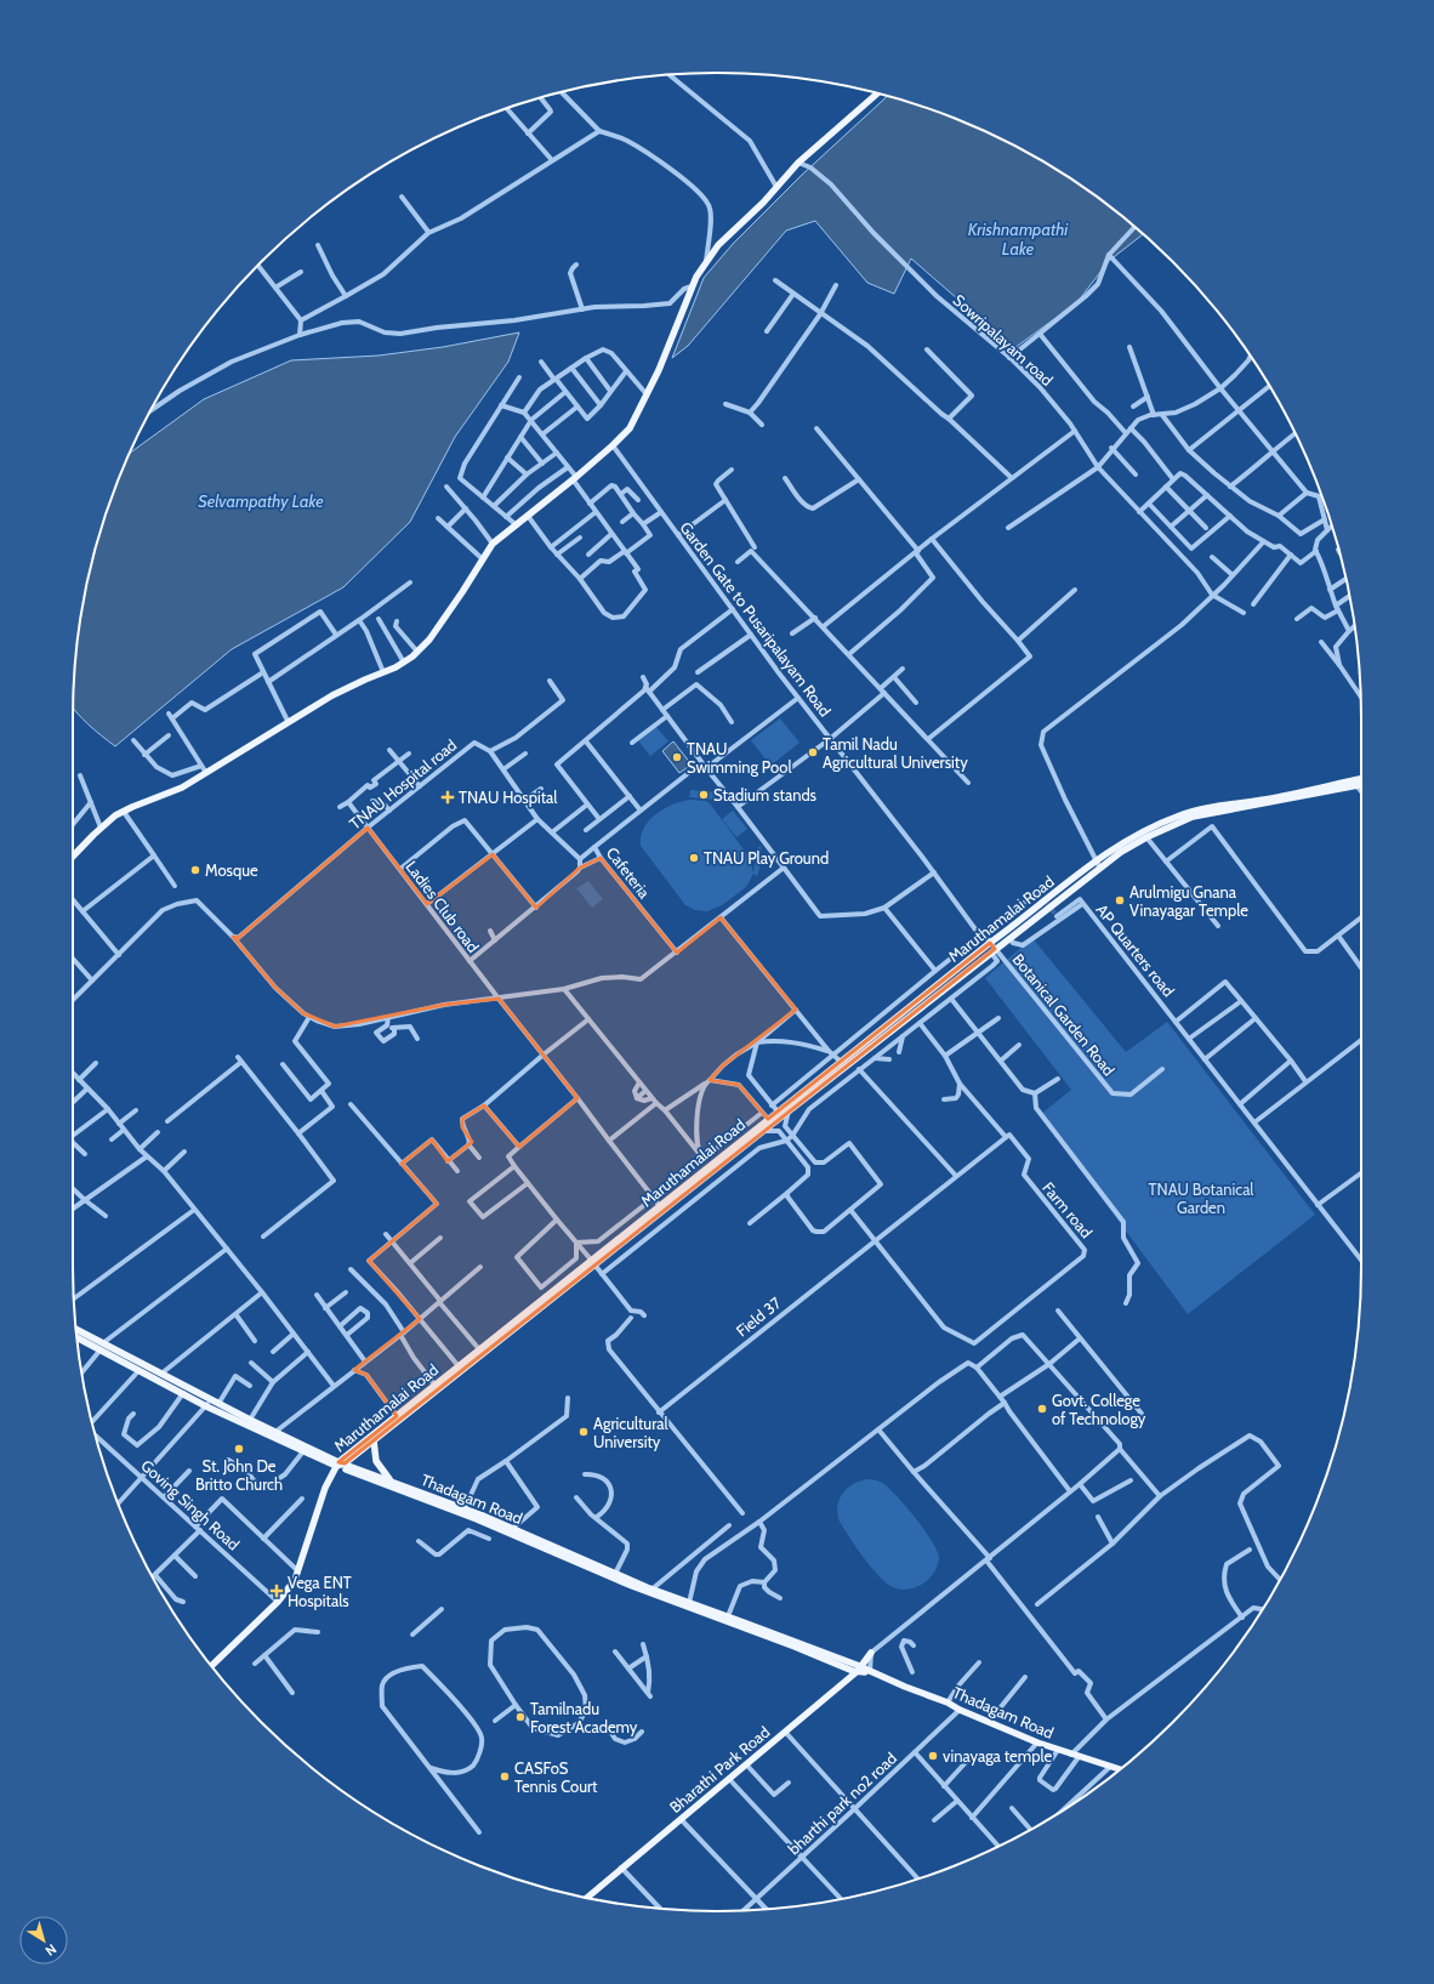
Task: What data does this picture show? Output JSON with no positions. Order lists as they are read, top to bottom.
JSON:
{
  "streets": {
    "main road": ["Maruthamalai Road", "Thadagam Road", "Bharathi Park Road"],
    "street": [
      "Sowripalayam road",
      "Garden Gate to Pusaripalayam Road",
      "TNAU Hospital road",
      "Cafeteria",
      "Ladies Club road",
      "AP Quarters road",
      "Botanical Garden Road",
      "Farm road",
      "Field 37",
      "Goving Singh Road",
      "bharthi park no2 road"
    ]
  },
  "crossings": [
    ["Garden Gate to Pusaripalayam Road", "Cafeteria"],
    ["Garden Gate to Pusaripalayam Road", "Maruthamalai Road"],
    ["Garden Gate to Pusaripalayam Road", "Botanical Garden Road"],
    ["TNAU Hospital road", "Ladies Club road"],
    ["Ladies Club road", "Maruthamalai Road"],
    ["Maruthamalai Road", "Botanical Garden Road"],
    ["Maruthamalai Road", "Thadagam Road"],
    ["Farm road", "Field 37"],
    ["Thadagam Road", "Bharathi Park Road"],
    ["Thadagam Road", "bharthi park no2 road"]
  ],
  "water": ["Krishnampathi Lake", "Selvampathy Lake"],
  "parks": ["TNAU Botanical Garden"],
  "places": {
    "other": [
      "Tamil Nadu Agricultural University",
      "TNAU Swimming Pool",
      "Stadium stands",
      "TNAU Play Ground",
      "Mosque",
      "Arulmigu Gnana Vinayagar Temple",
      "Govt. College of Technology",
      "Agricultural University",
      "St. John De Britto Church",
      "Tamilnadu Forest Academy",
      "vinayaga temple",
      "CASFoS Tennis Court"
    ],
    "health": ["TNAU Hospital", "Vega ENT Hospitals"]
  },
  "north": "bottom right"
}
